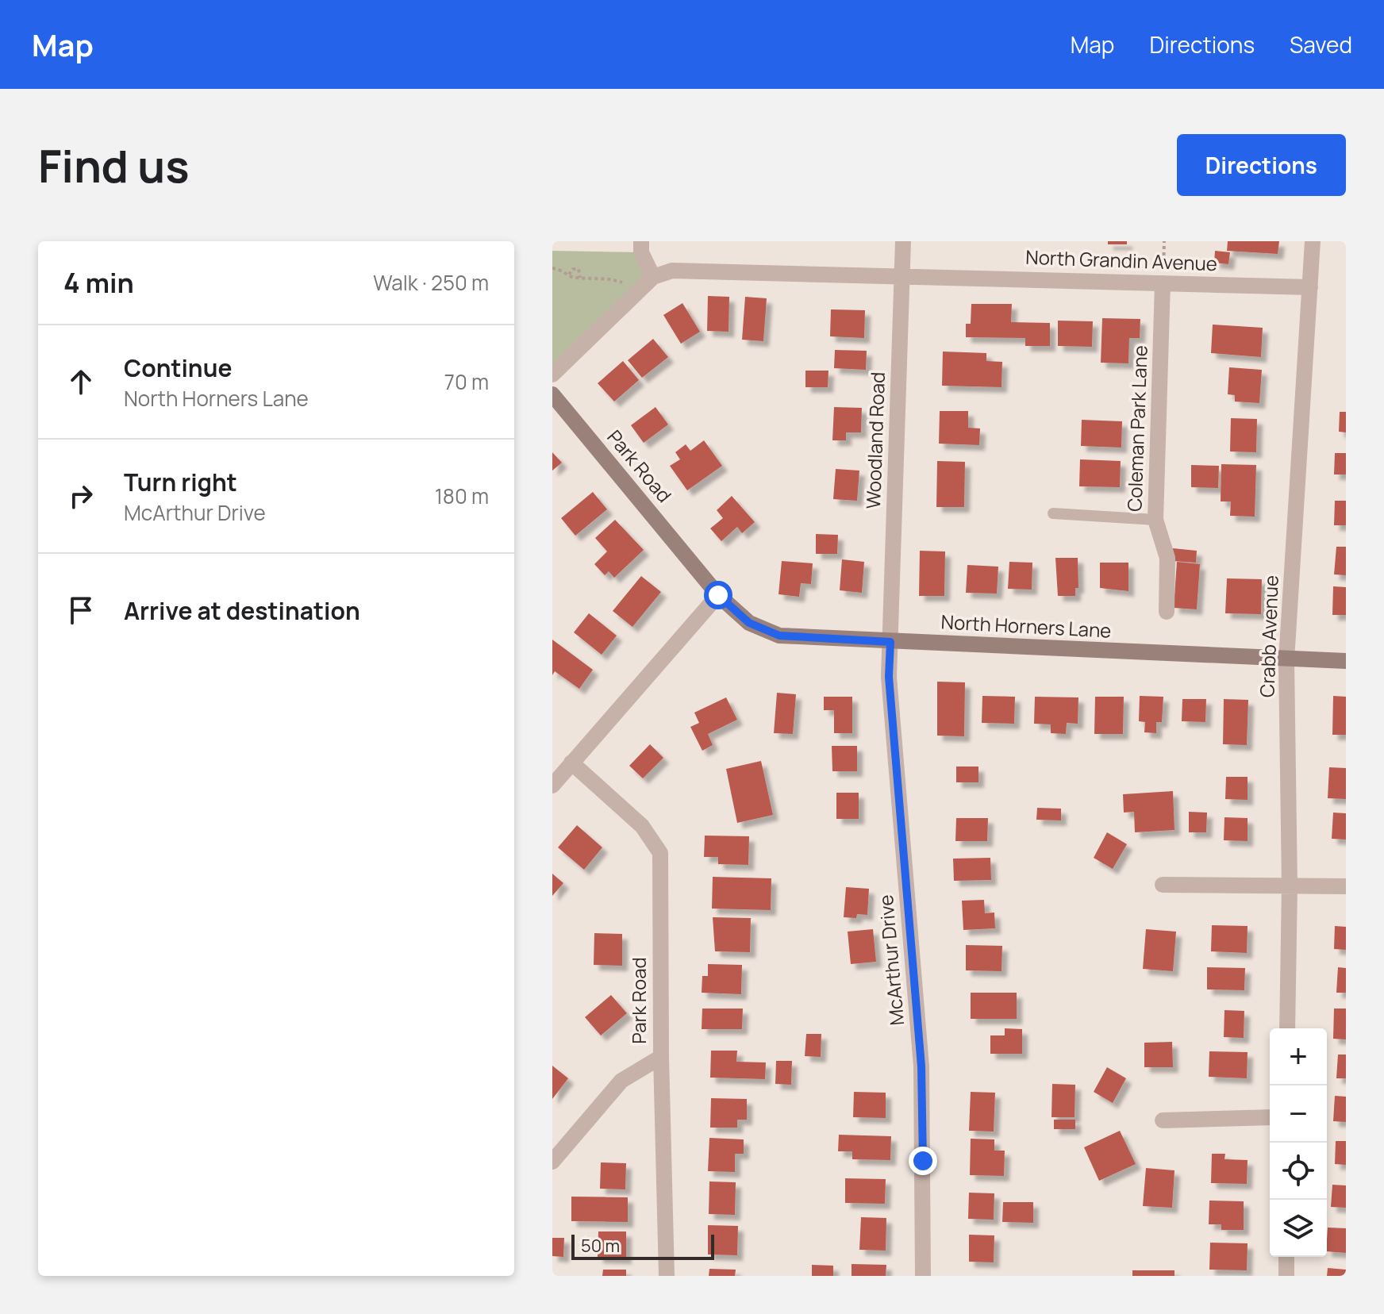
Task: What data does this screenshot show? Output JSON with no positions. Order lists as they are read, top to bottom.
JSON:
{
  "streets": {
    "street": [
      "North Grandin Avenue",
      "Coleman Park Lane",
      "Woodland Road",
      "Park Road",
      "North Horners Lane",
      "Crabb Avenue",
      "McArthur Drive"
    ]
  },
  "crossings": [
    ["North Grandin Avenue", "Coleman Park Lane"],
    ["North Grandin Avenue", "Woodland Road"],
    ["North Grandin Avenue", "Crabb Avenue"],
    ["Woodland Road", "North Horners Lane"],
    ["Woodland Road", "McArthur Drive"],
    ["Park Road", "North Horners Lane"],
    ["North Horners Lane", "Crabb Avenue"],
    ["North Horners Lane", "McArthur Drive"]
  ],
  "scale_bar": "50 m",
  "page": {
    "header": "Map",
    "nav": ["Map", "Directions", "Saved"],
    "buttons": "Directions",
    "title": "Find us",
    "heading": ["4 min", "Walk · 250 m"],
    "list": [
      ["Continue", "North Horners Lane", "70 m"],
      ["Turn right", "McArthur Drive", "180 m"],
      "Arrive at destination"
    ],
    "map_buttons": ["+", "−"],
    "scale": "50 m"
  }
}
